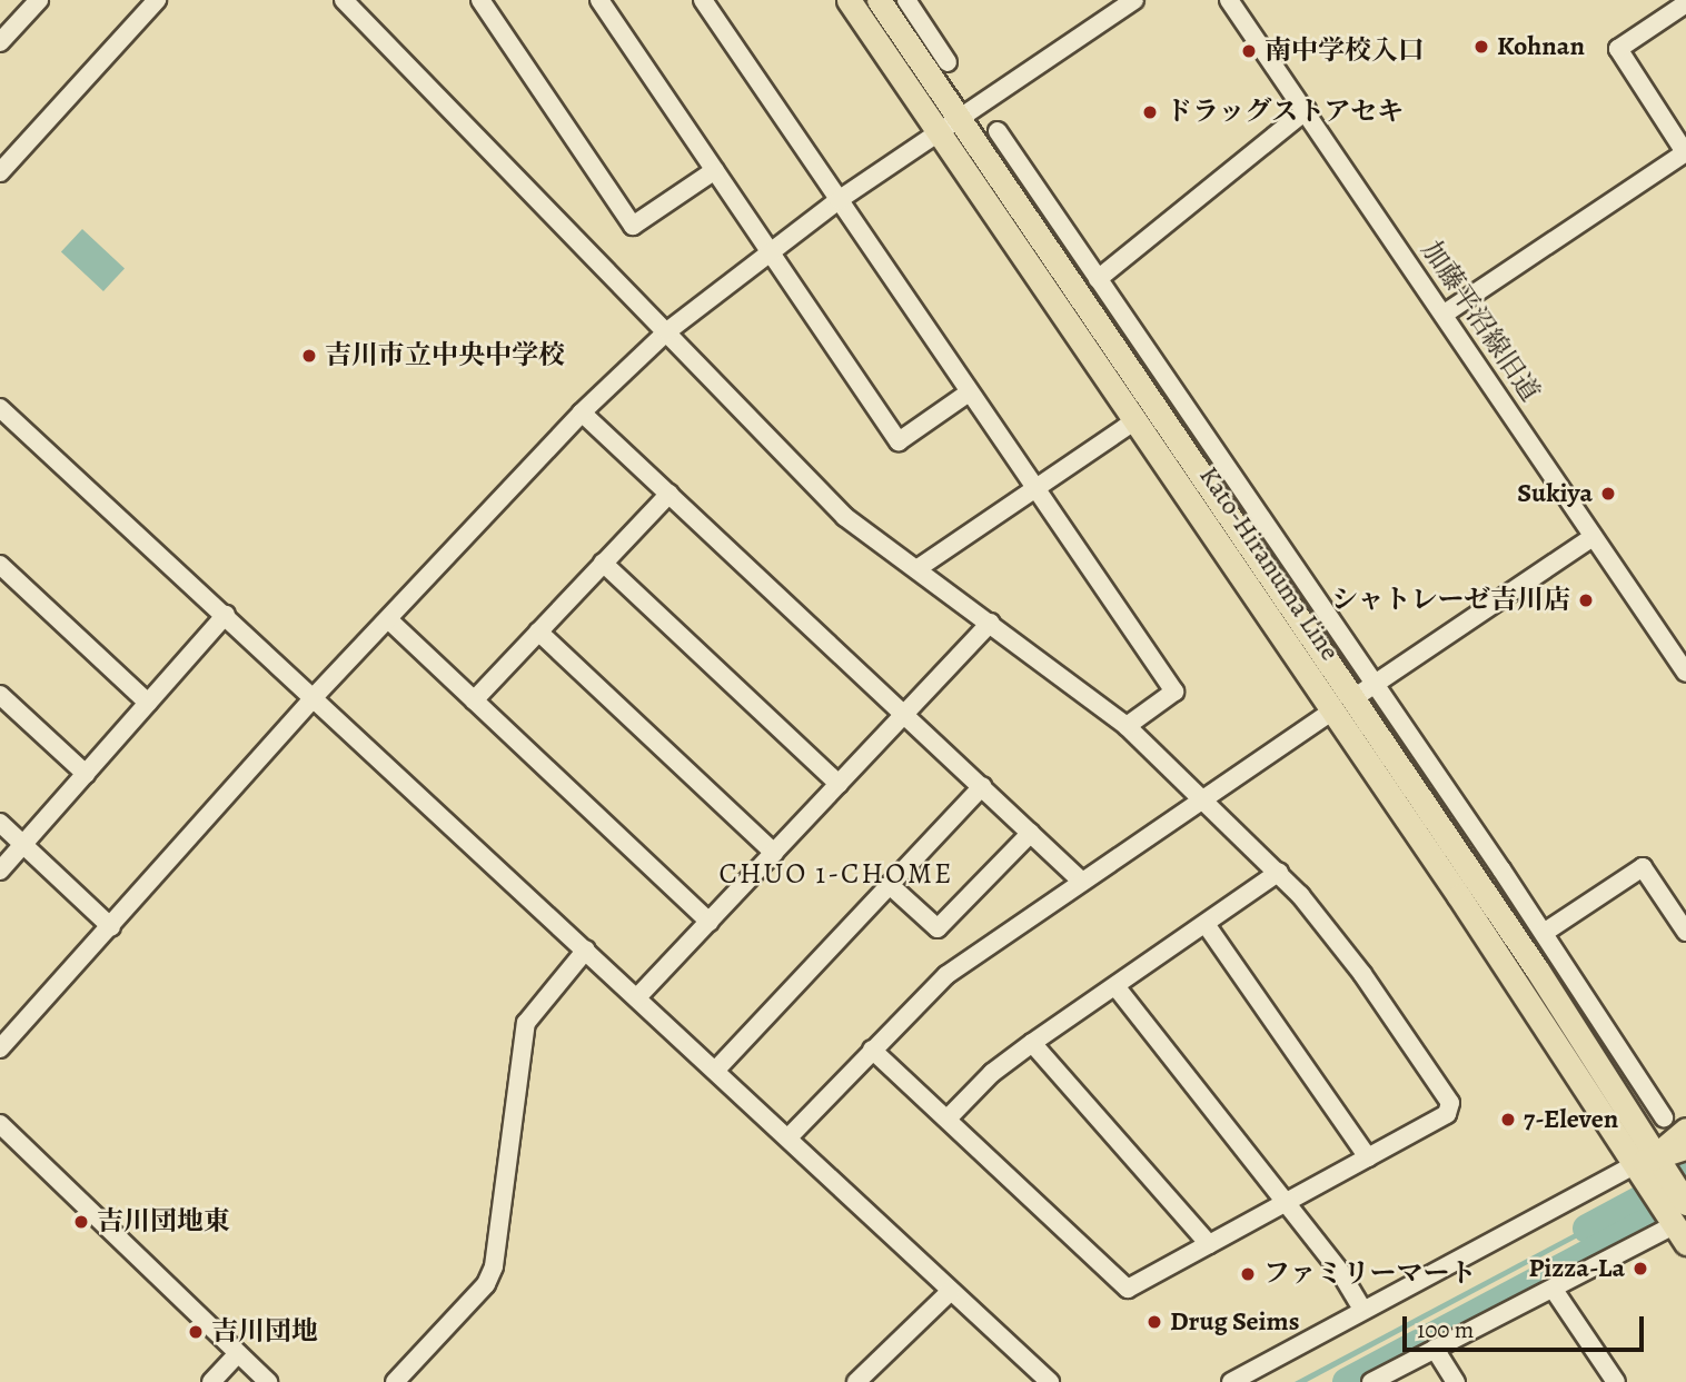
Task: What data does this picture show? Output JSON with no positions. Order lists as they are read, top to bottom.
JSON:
{
  "streets": {
    "main road": ["Kato-Hiranuma Line"],
    "street": ["加藤平沼線旧道"]
  },
  "districts": ["CHUO 1-CHOME"],
  "places": [
    "Kohnan",
    "南中学校入口",
    "ドラッグストアセキ",
    "吉川市立中央中学校",
    "Sukiya",
    "シャトレーゼ吉川店",
    "7-Eleven",
    "吉川団地東",
    "Pizza-La",
    "ファミリーマート",
    "Drug Seims",
    "吉川団地"
  ],
  "scale_bar": "100 m"
}
